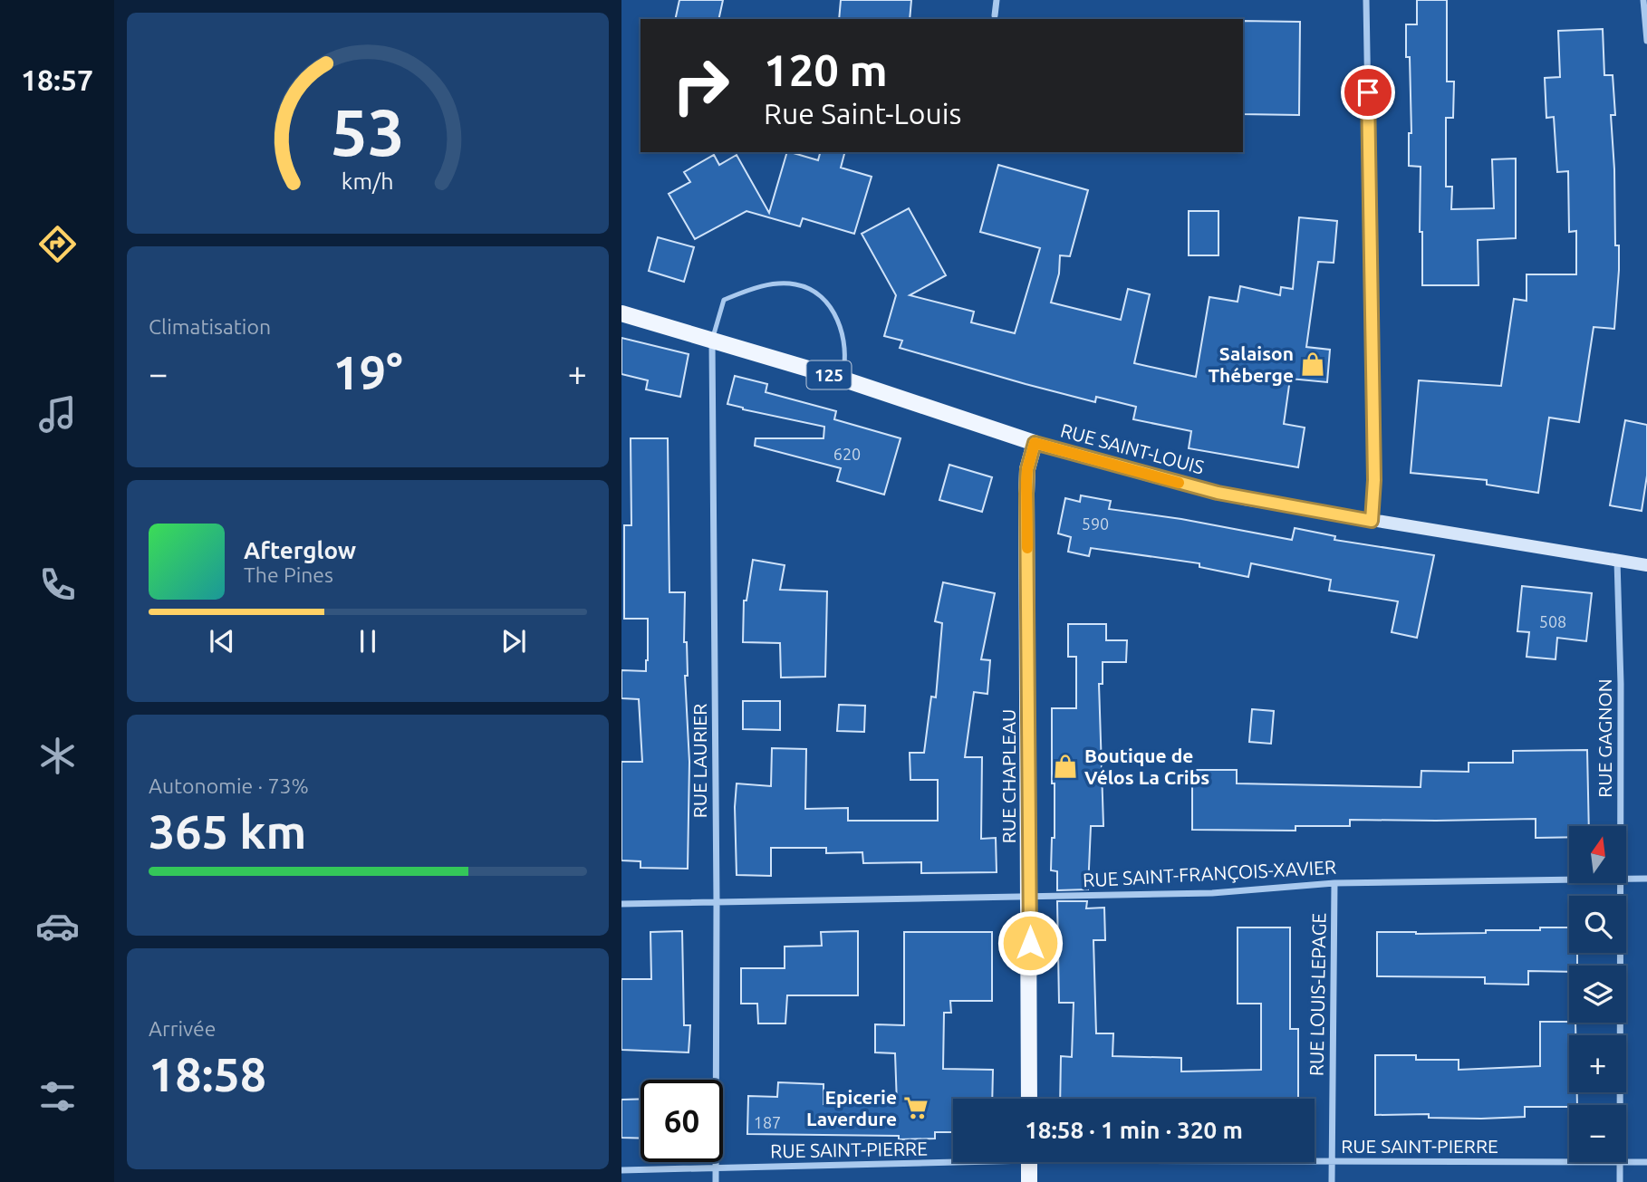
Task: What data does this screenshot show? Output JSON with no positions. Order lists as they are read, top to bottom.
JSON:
{
  "streets": {
    "main road": ["125", "RUE SAINT-LOUIS", "RUE CHAPLEAU"],
    "street": [
      "RUE GAGNON",
      "RUE LAURIER",
      "RUE SAINT-FRANÇOIS-XAVIER",
      "RUE LOUIS-LEPAGE",
      "RUE SAINT-PIERRE"
    ]
  },
  "crossings": [
    ["RUE SAINT-LOUIS", "RUE GAGNON"],
    ["RUE SAINT-LOUIS", "RUE LAURIER"],
    ["RUE SAINT-LOUIS", "RUE CHAPLEAU"],
    ["RUE GAGNON", "RUE SAINT-PIERRE"],
    ["RUE LAURIER", "RUE SAINT-FRANÇOIS-XAVIER"],
    ["RUE LAURIER", "RUE SAINT-PIERRE"],
    ["RUE CHAPLEAU", "RUE SAINT-FRANÇOIS-XAVIER"],
    ["RUE SAINT-FRANÇOIS-XAVIER", "RUE LOUIS-LEPAGE"],
    ["RUE LOUIS-LEPAGE", "RUE SAINT-PIERRE"]
  ],
  "places": {
    "shop": ["Salaison Théberge", "Boutique de Vélos La Cribs"],
    "supermarket": ["Epicerie Laverdure"]
  },
  "house_numbers": [
    "620",
    "590",
    "508",
    "187"
  ],
  "north": "top",
  "page": {
    "tabs": "18:57",
    "turn": ["120 m", "Rue Saint-Louis"],
    "tile": [
      "Climatisation",
      ["Autonomie · 73%", "365 km"],
      ["Arrivée", "18:58"]
    ],
    "heat": ["−", "19°", "+"],
    "song": ["Afterglow", "The Pines"],
    "map_buttons": ["+", "−"],
    "limit": "60",
    "trip": "18:58 · 1 min · 320 m",
    "gauge": ["53", "km/h"]
  }
}
